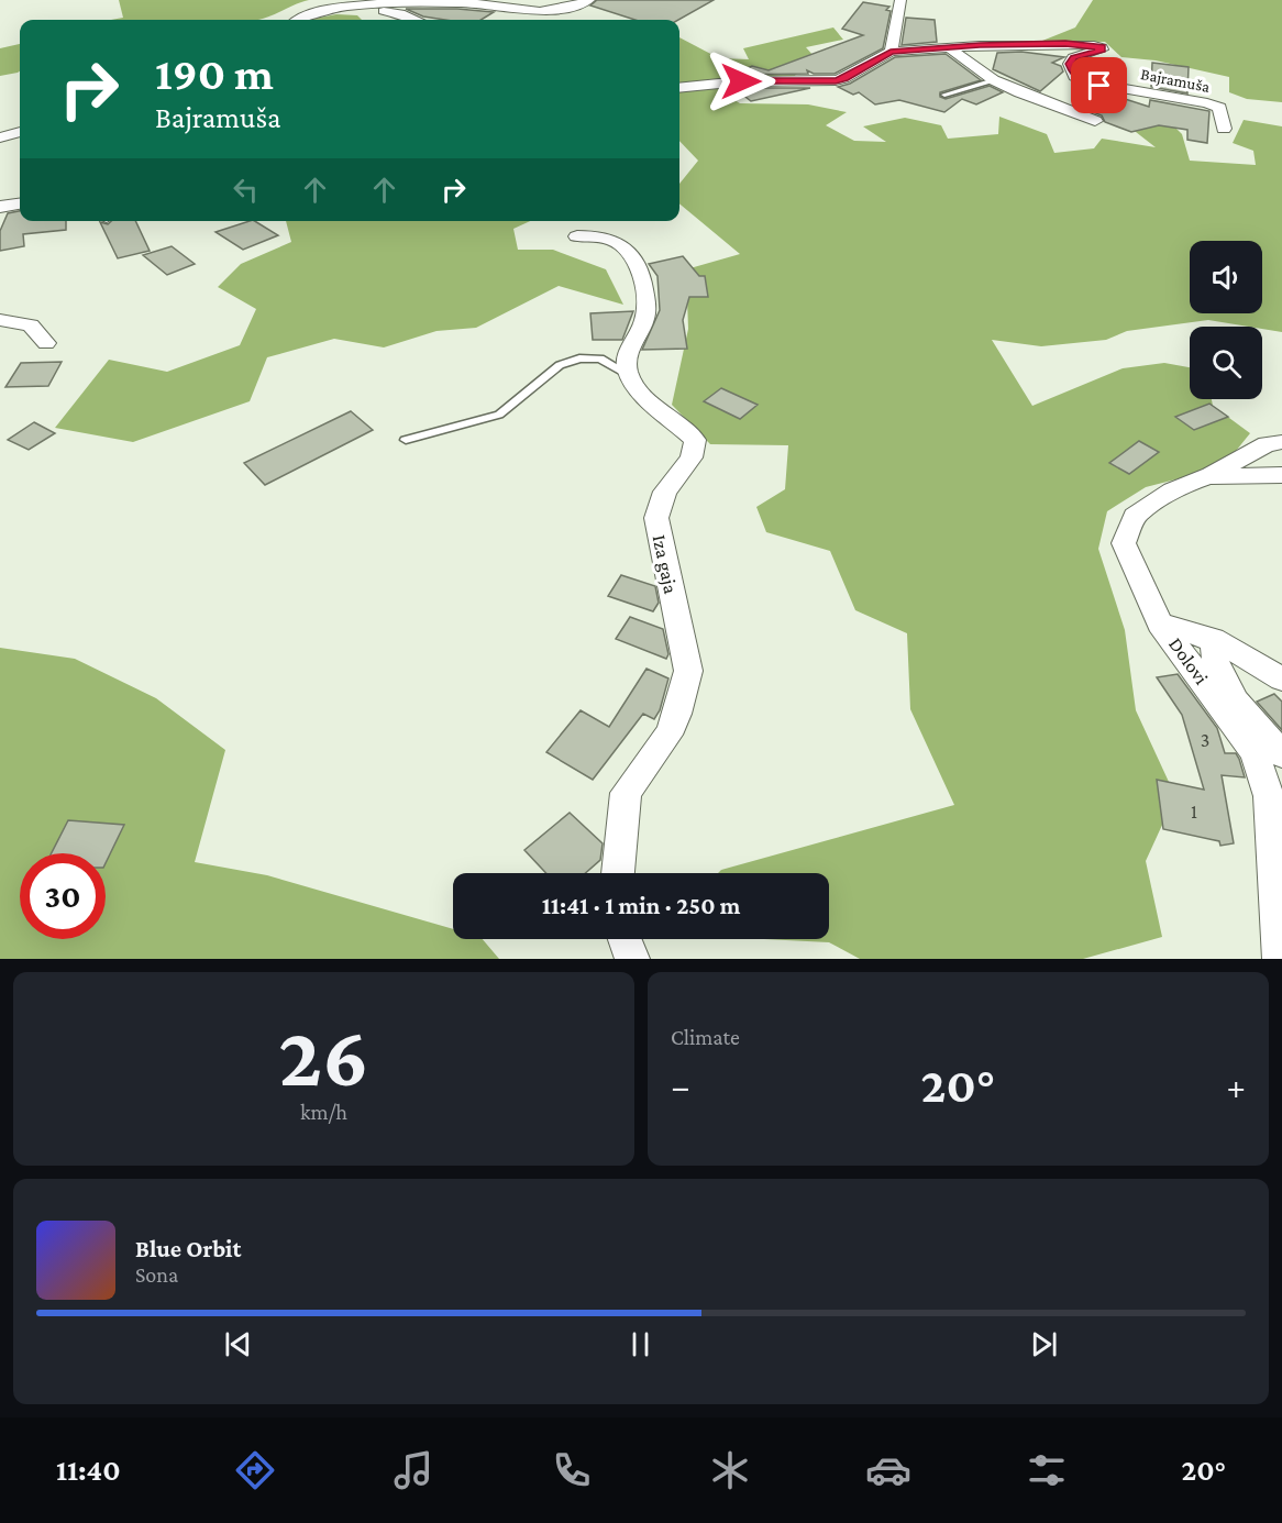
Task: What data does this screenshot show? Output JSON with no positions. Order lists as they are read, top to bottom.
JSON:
{
  "streets": {
    "street": ["Bajramuša", "Iza gaja", "Dolovi"]
  },
  "house_numbers": ["3", "1"],
  "page": {
    "turn": ["190 m", "Bajramuša"],
    "limit": "30",
    "trip": "11:41 · 1 min · 250 m",
    "tile": [
      ["26", "km/h"],
      "Climate"
    ],
    "heat": ["−", "20°", "+"],
    "song": ["Blue Orbit", "Sona"],
    "tabs": ["11:40", "20°"]
  }
}
